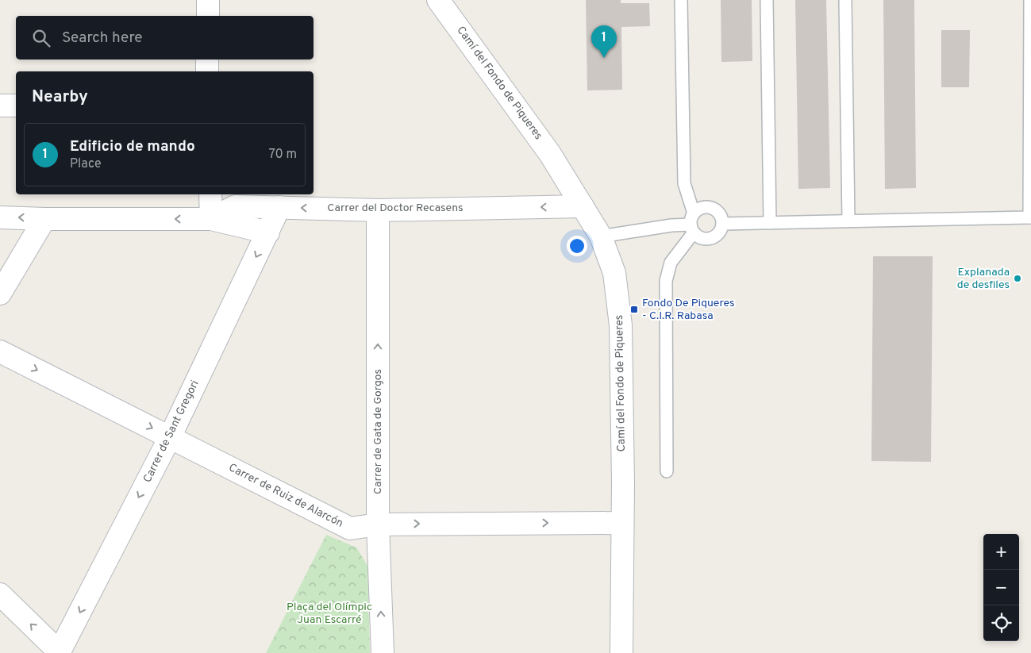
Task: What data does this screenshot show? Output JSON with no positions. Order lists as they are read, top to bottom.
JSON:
{
  "streets": {
    "street": [
      "Camí del Fondo de Piqueres",
      "Carrer del Doctor Recasens",
      "Carrer de Sant Gregori",
      "Carrer de Gata de Gorgos",
      "Carrer de Ruiz de Alarcón"
    ]
  },
  "crossings": [
    ["Camí del Fondo de Piqueres", "Carrer del Doctor Recasens"],
    ["Camí del Fondo de Piqueres", "Carrer de Ruiz de Alarcón"],
    ["Carrer del Doctor Recasens", "Carrer de Sant Gregori"],
    ["Carrer del Doctor Recasens", "Carrer de Gata de Gorgos"],
    ["Carrer de Sant Gregori", "Carrer de Ruiz de Alarcón"],
    ["Carrer de Gata de Gorgos", "Carrer de Ruiz de Alarcón"]
  ],
  "one_way": [
    "Carrer del Doctor Recasens",
    "Carrer de Sant Gregori",
    "Carrer de Gata de Gorgos",
    "Carrer de Ruiz de Alarcón"
  ],
  "parks": ["Plaça del Olímpic Juan Escarré"],
  "places": {
    "other": ["Explanada de desfiles"],
    "transit": ["Fondo De Piqueres - C.I.R. Rabasa"]
  },
  "page": {
    "search": "Search here",
    "pins": "1",
    "heading": "Nearby",
    "list": [
      {
        "mark": "1",
        "name": "Edificio de mando",
        "note": "Place",
        "value": "70 m"
      }
    ],
    "map_buttons": ["+", "−"]
  }
}
